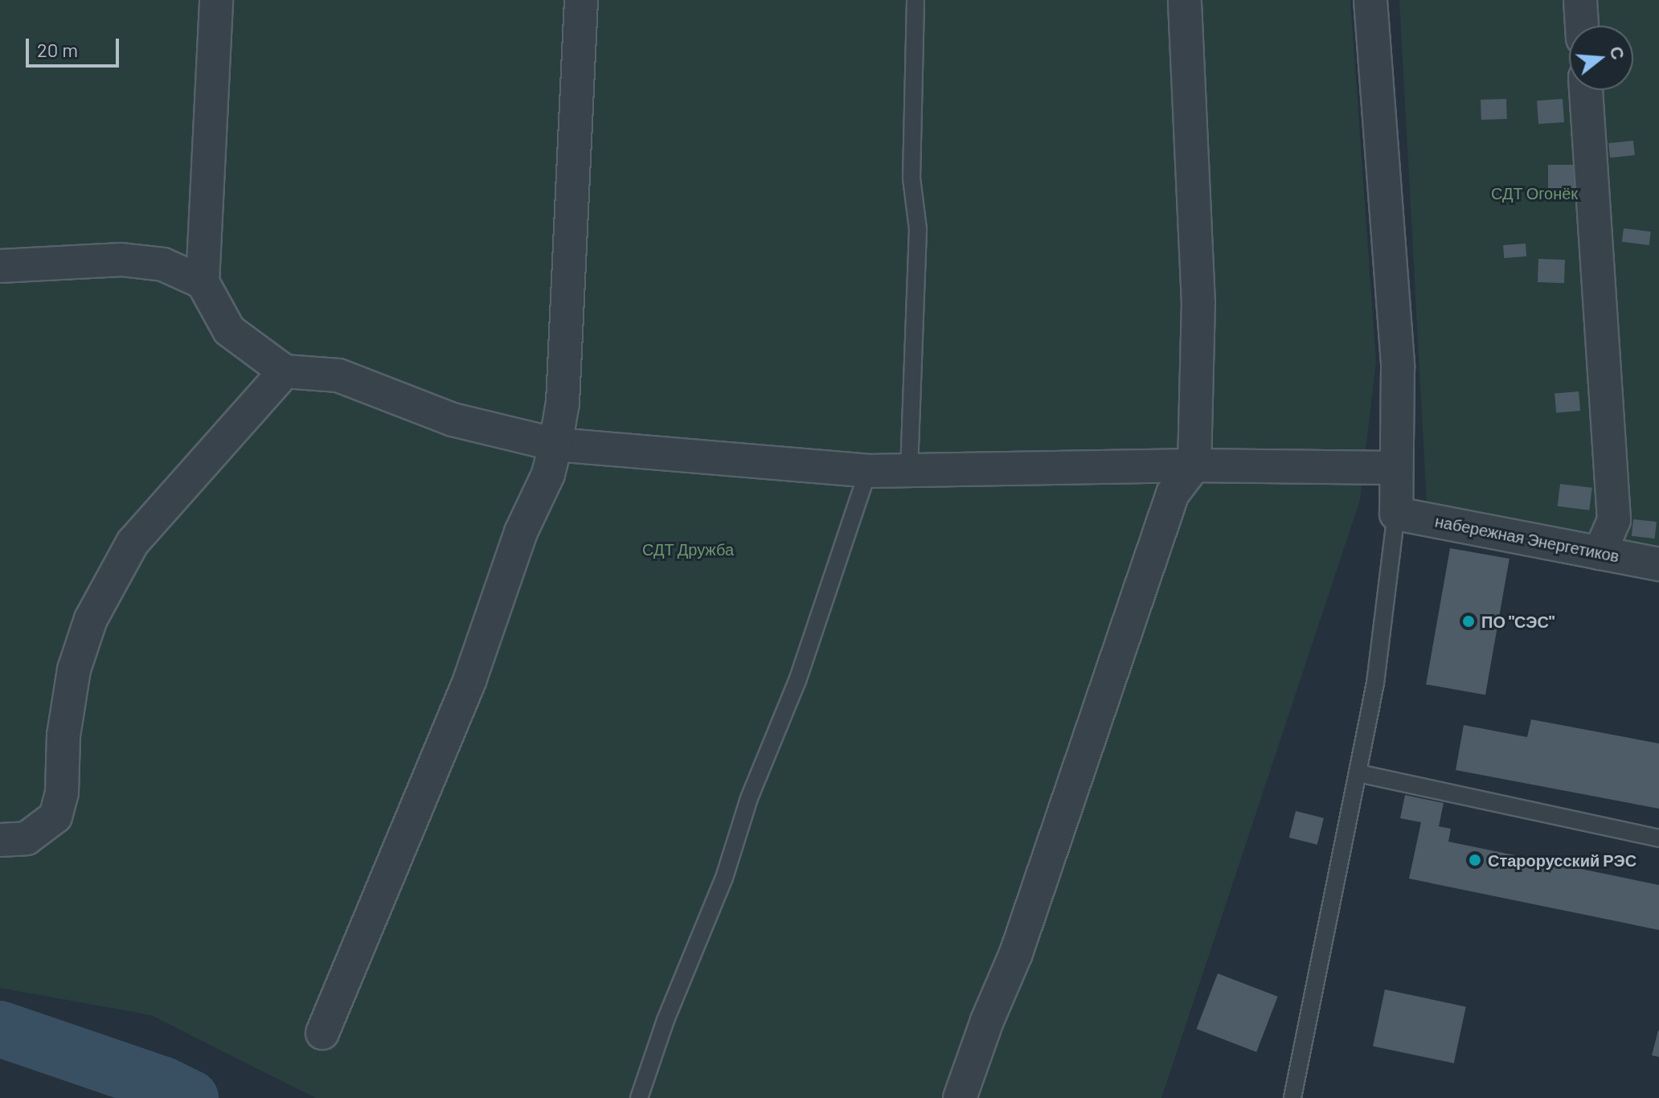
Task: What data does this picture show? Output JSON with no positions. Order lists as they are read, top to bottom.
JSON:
{
  "streets": {
    "street": ["набережная Энергетиков"]
  },
  "parks": ["СДТ Огонёк", "СДТ Дружба"],
  "places": ["ПО \"СЭС\"", "Старорусский РЭС"],
  "scale_bar": "20 m",
  "north": "right"
}
